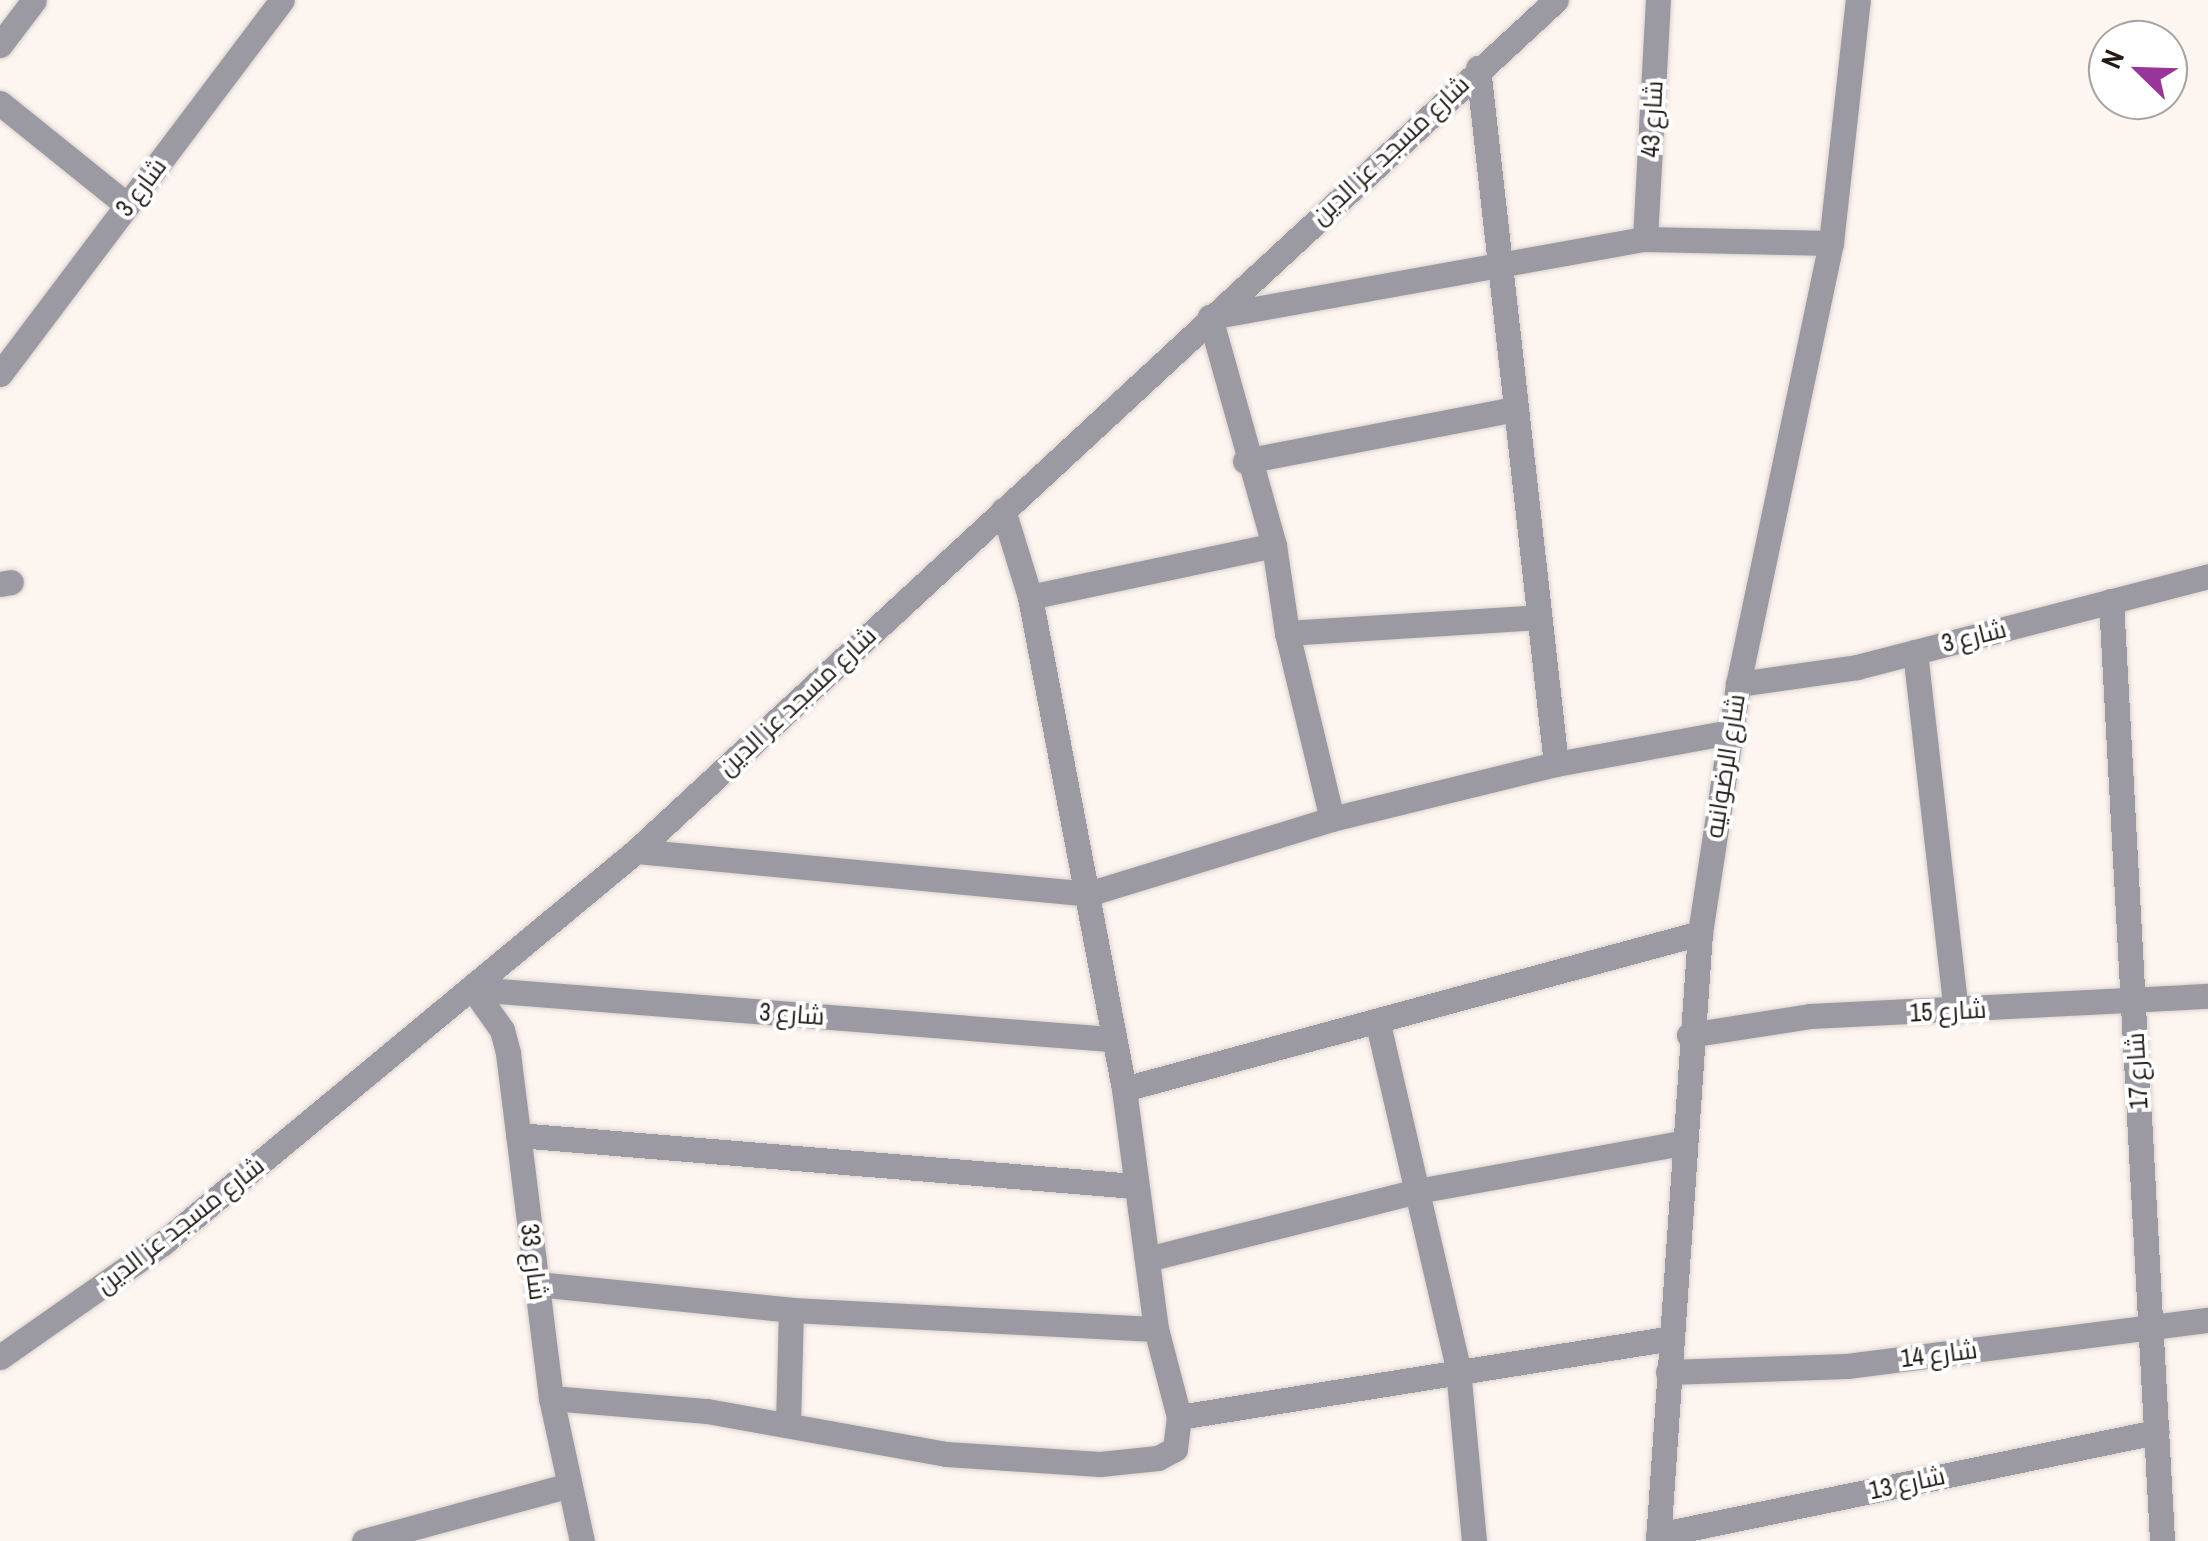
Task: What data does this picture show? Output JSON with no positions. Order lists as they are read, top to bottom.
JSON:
{
  "streets": {
    "street": [
      "شارع 43",
      "شارع مسجد عز الدين",
      "شارع 3",
      "شارع الرضوانيه",
      "شارع 15",
      "شارع 17",
      "شارع 33",
      "شارع 14",
      "شارع 13"
    ]
  },
  "crossings": [
    ["شارع مسجد عز الدين", "شارع 3"],
    ["شارع مسجد عز الدين", "شارع 33"],
    ["شارع 3", "شارع الرضوانيه"],
    ["شارع 3", "شارع 17"],
    ["شارع 3", "شارع 33"],
    ["شارع الرضوانيه", "شارع 15"],
    ["شارع الرضوانيه", "شارع 14"],
    ["شارع الرضوانيه", "شارع 13"],
    ["شارع 15", "شارع 17"],
    ["شارع 17", "شارع 14"],
    ["شارع 17", "شارع 13"]
  ],
  "north": "top left"
}
